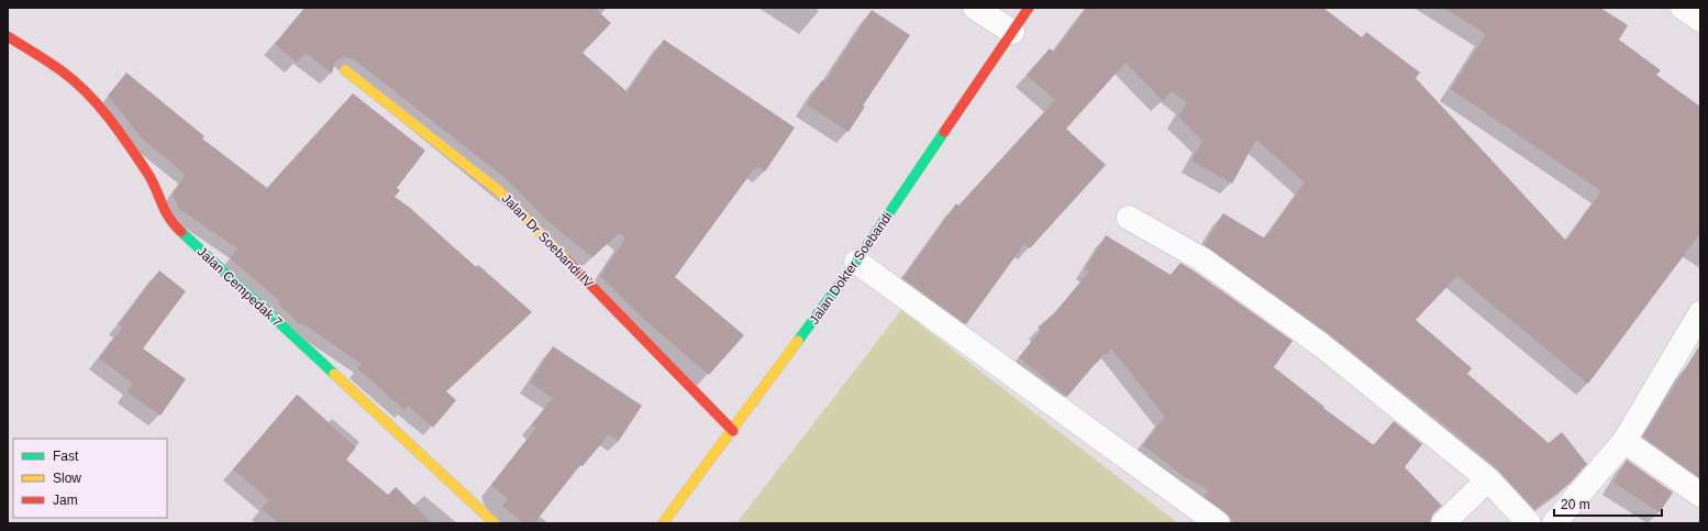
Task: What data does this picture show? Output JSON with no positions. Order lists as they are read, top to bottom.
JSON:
{
  "streets": {
    "street": ["Jalan Dr Soebandi IV", "Jalan Dokter Soebandi", "Jalan Cempedak 7"]
  },
  "crossings": [
    ["Jalan Dr Soebandi IV", "Jalan Dokter Soebandi"]
  ],
  "legend": ["Fast", "Slow", "Jam"],
  "scale_bar": "20 m"
}
